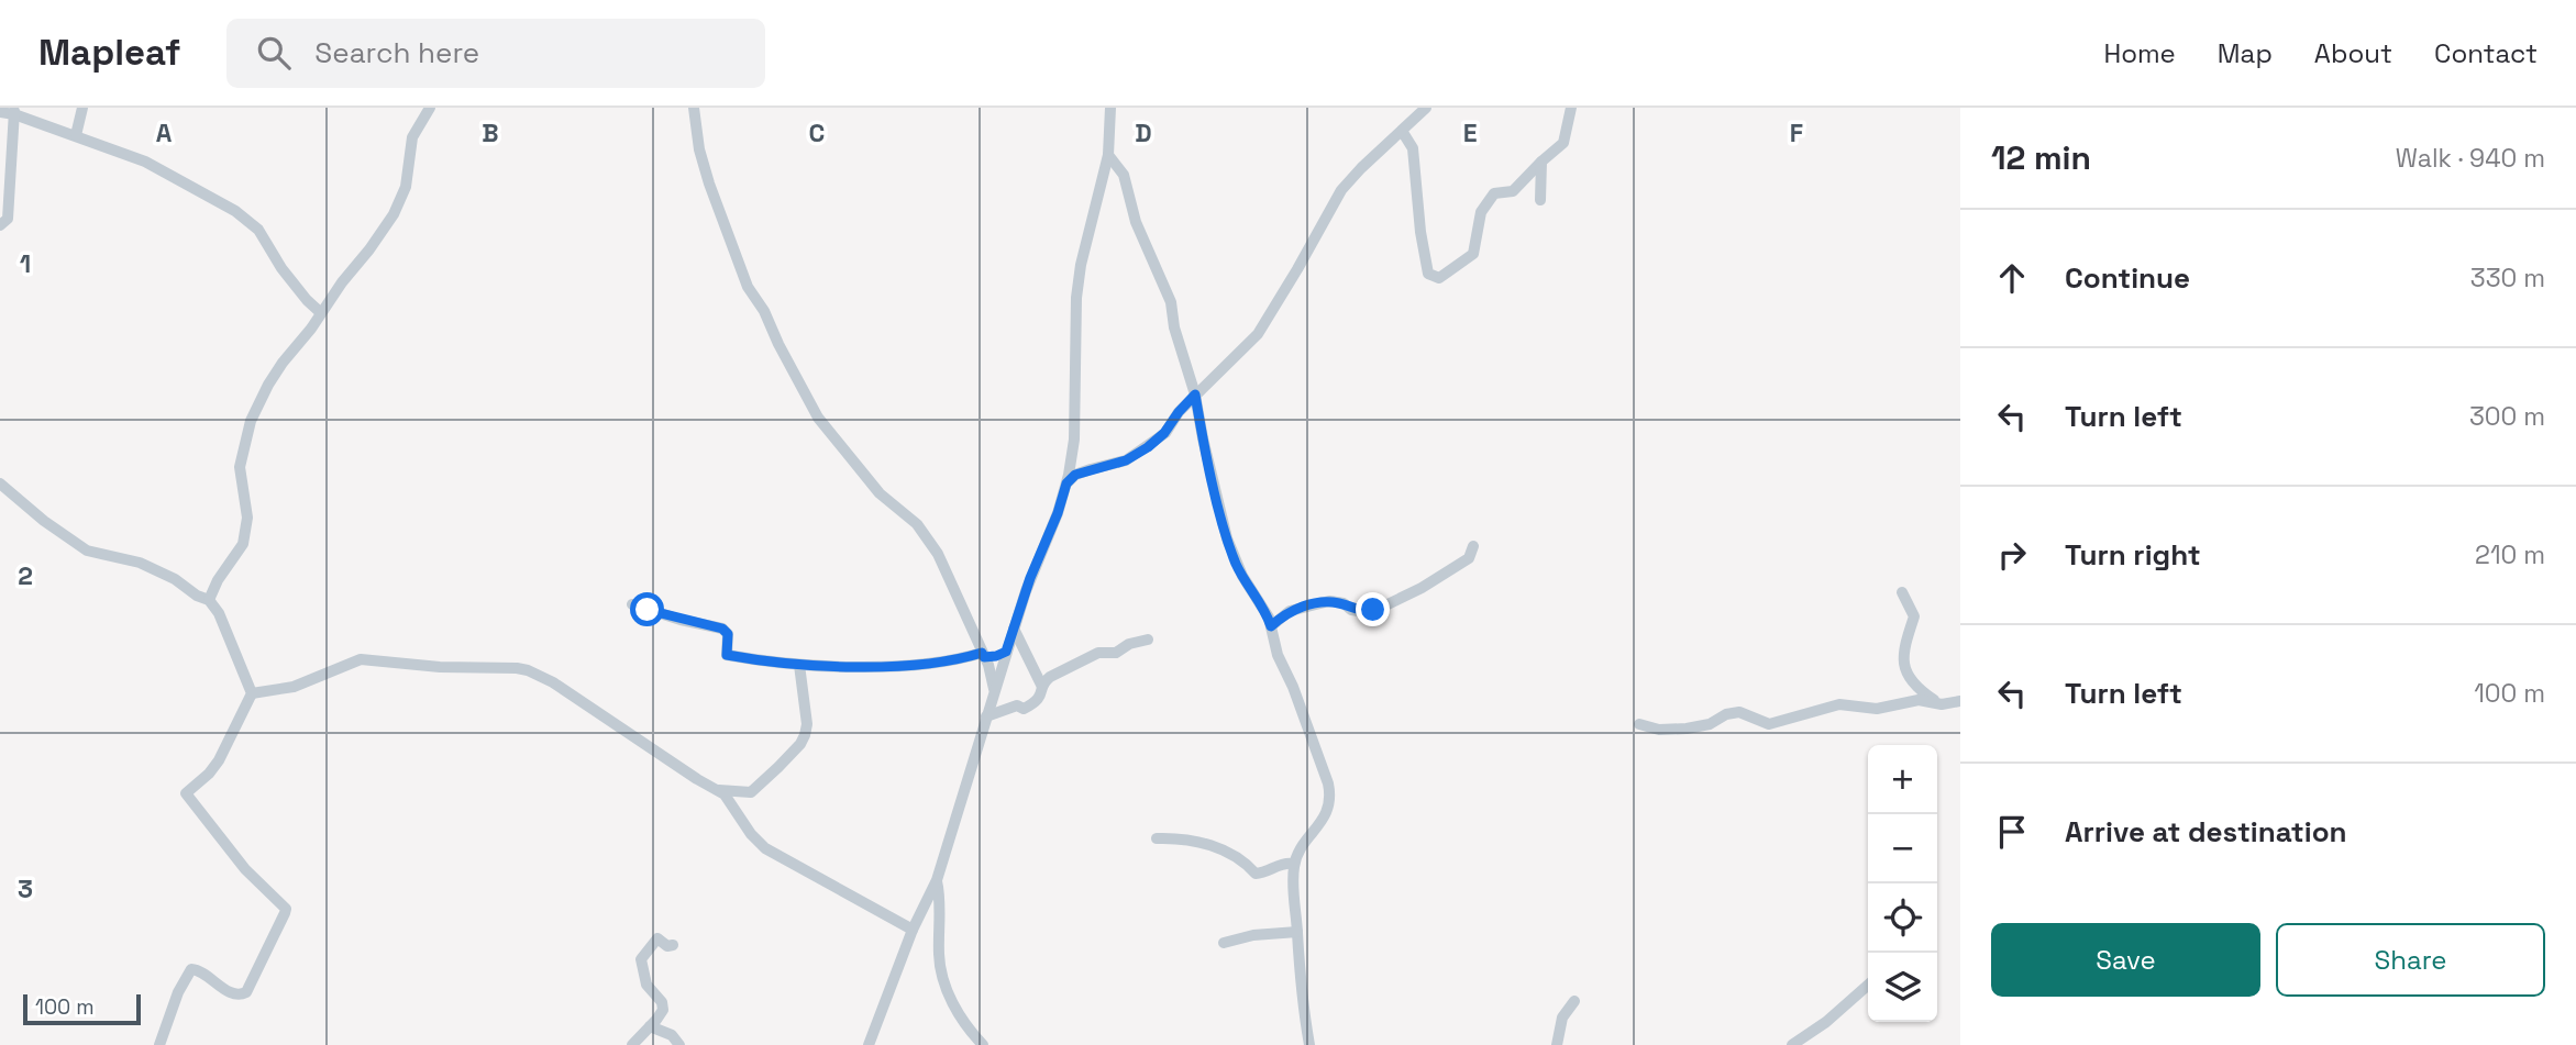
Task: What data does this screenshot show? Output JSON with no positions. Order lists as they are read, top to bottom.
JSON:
{
  "scale_bar": "100 m",
  "page": {
    "header": "Mapleaf",
    "search": "Search here",
    "nav": [
      "Home",
      "Map",
      "About",
      "Contact"
    ],
    "heading": ["12 min", "Walk · 940 m"],
    "list": [
      ["Continue", "330 m"],
      ["Turn left", "300 m"],
      ["Turn right", "210 m"],
      ["Turn left", "100 m"],
      "Arrive at destination"
    ],
    "map_buttons": ["+", "−"],
    "buttons": ["Save", "Share"],
    "scale": "100 m"
  },
  "grid": {
    "columns": [
      "A",
      "B",
      "C",
      "D",
      "E",
      "F"
    ],
    "rows": ["1", "2", "3"]
  }
}
